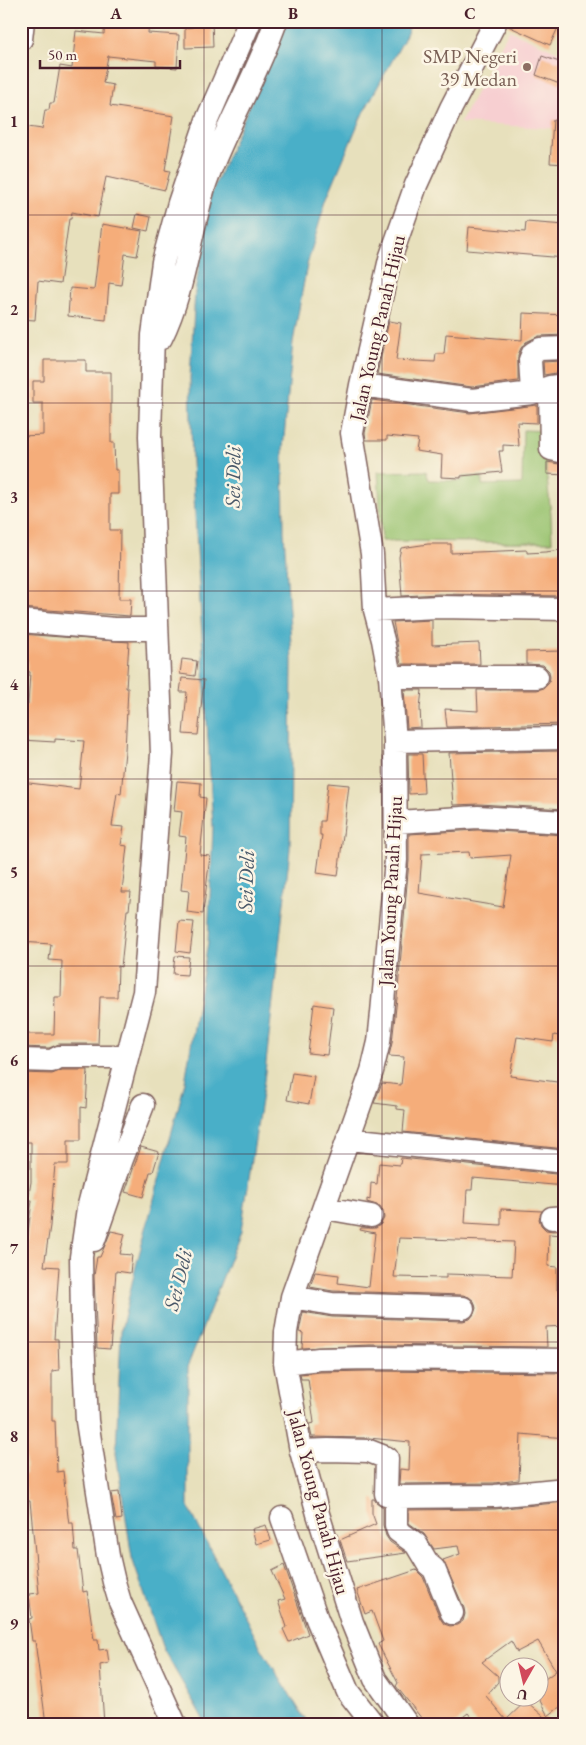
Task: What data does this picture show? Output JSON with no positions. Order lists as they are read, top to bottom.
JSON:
{
  "streets": {
    "street": ["Jalan Young Panah Hijau"]
  },
  "water": ["Sei Deli"],
  "places": ["SMP Negeri 39 Medan"],
  "scale_bar": "50 m",
  "north": "bottom",
  "grid": {
    "columns": ["A", "B", "C"],
    "rows": [
      "1",
      "2",
      "3",
      "4",
      "5",
      "6",
      "7",
      "8",
      "9"
    ]
  }
}
